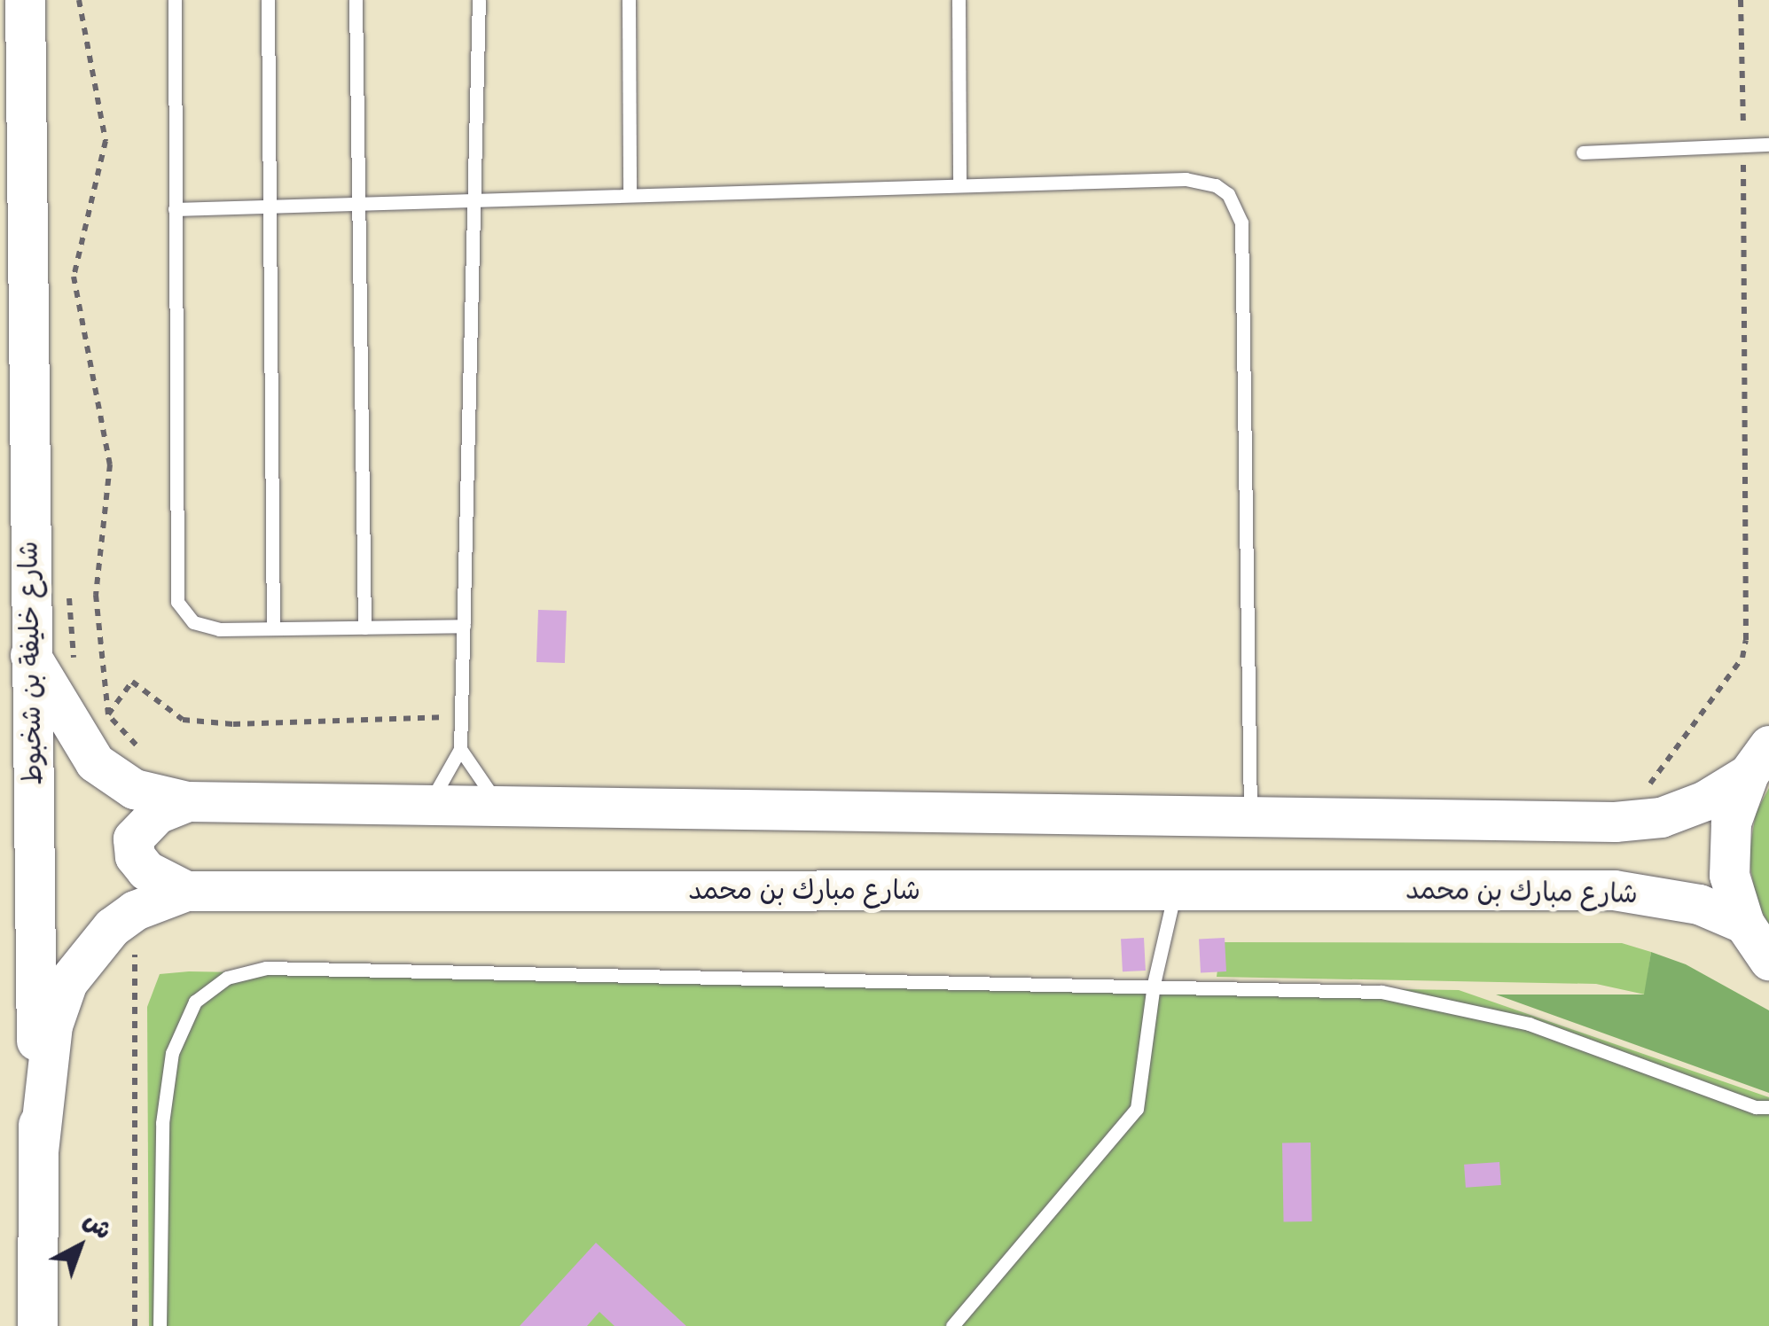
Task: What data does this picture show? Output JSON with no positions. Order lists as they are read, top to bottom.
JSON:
{
  "streets": {
    "street": ["شارع خليفة بن شخبوط", "شارع مبارك بن محمد"]
  },
  "crossings": [
    ["شارع خليفة بن شخبوط", "شارع مبارك بن محمد"]
  ],
  "north": "top right"
}
